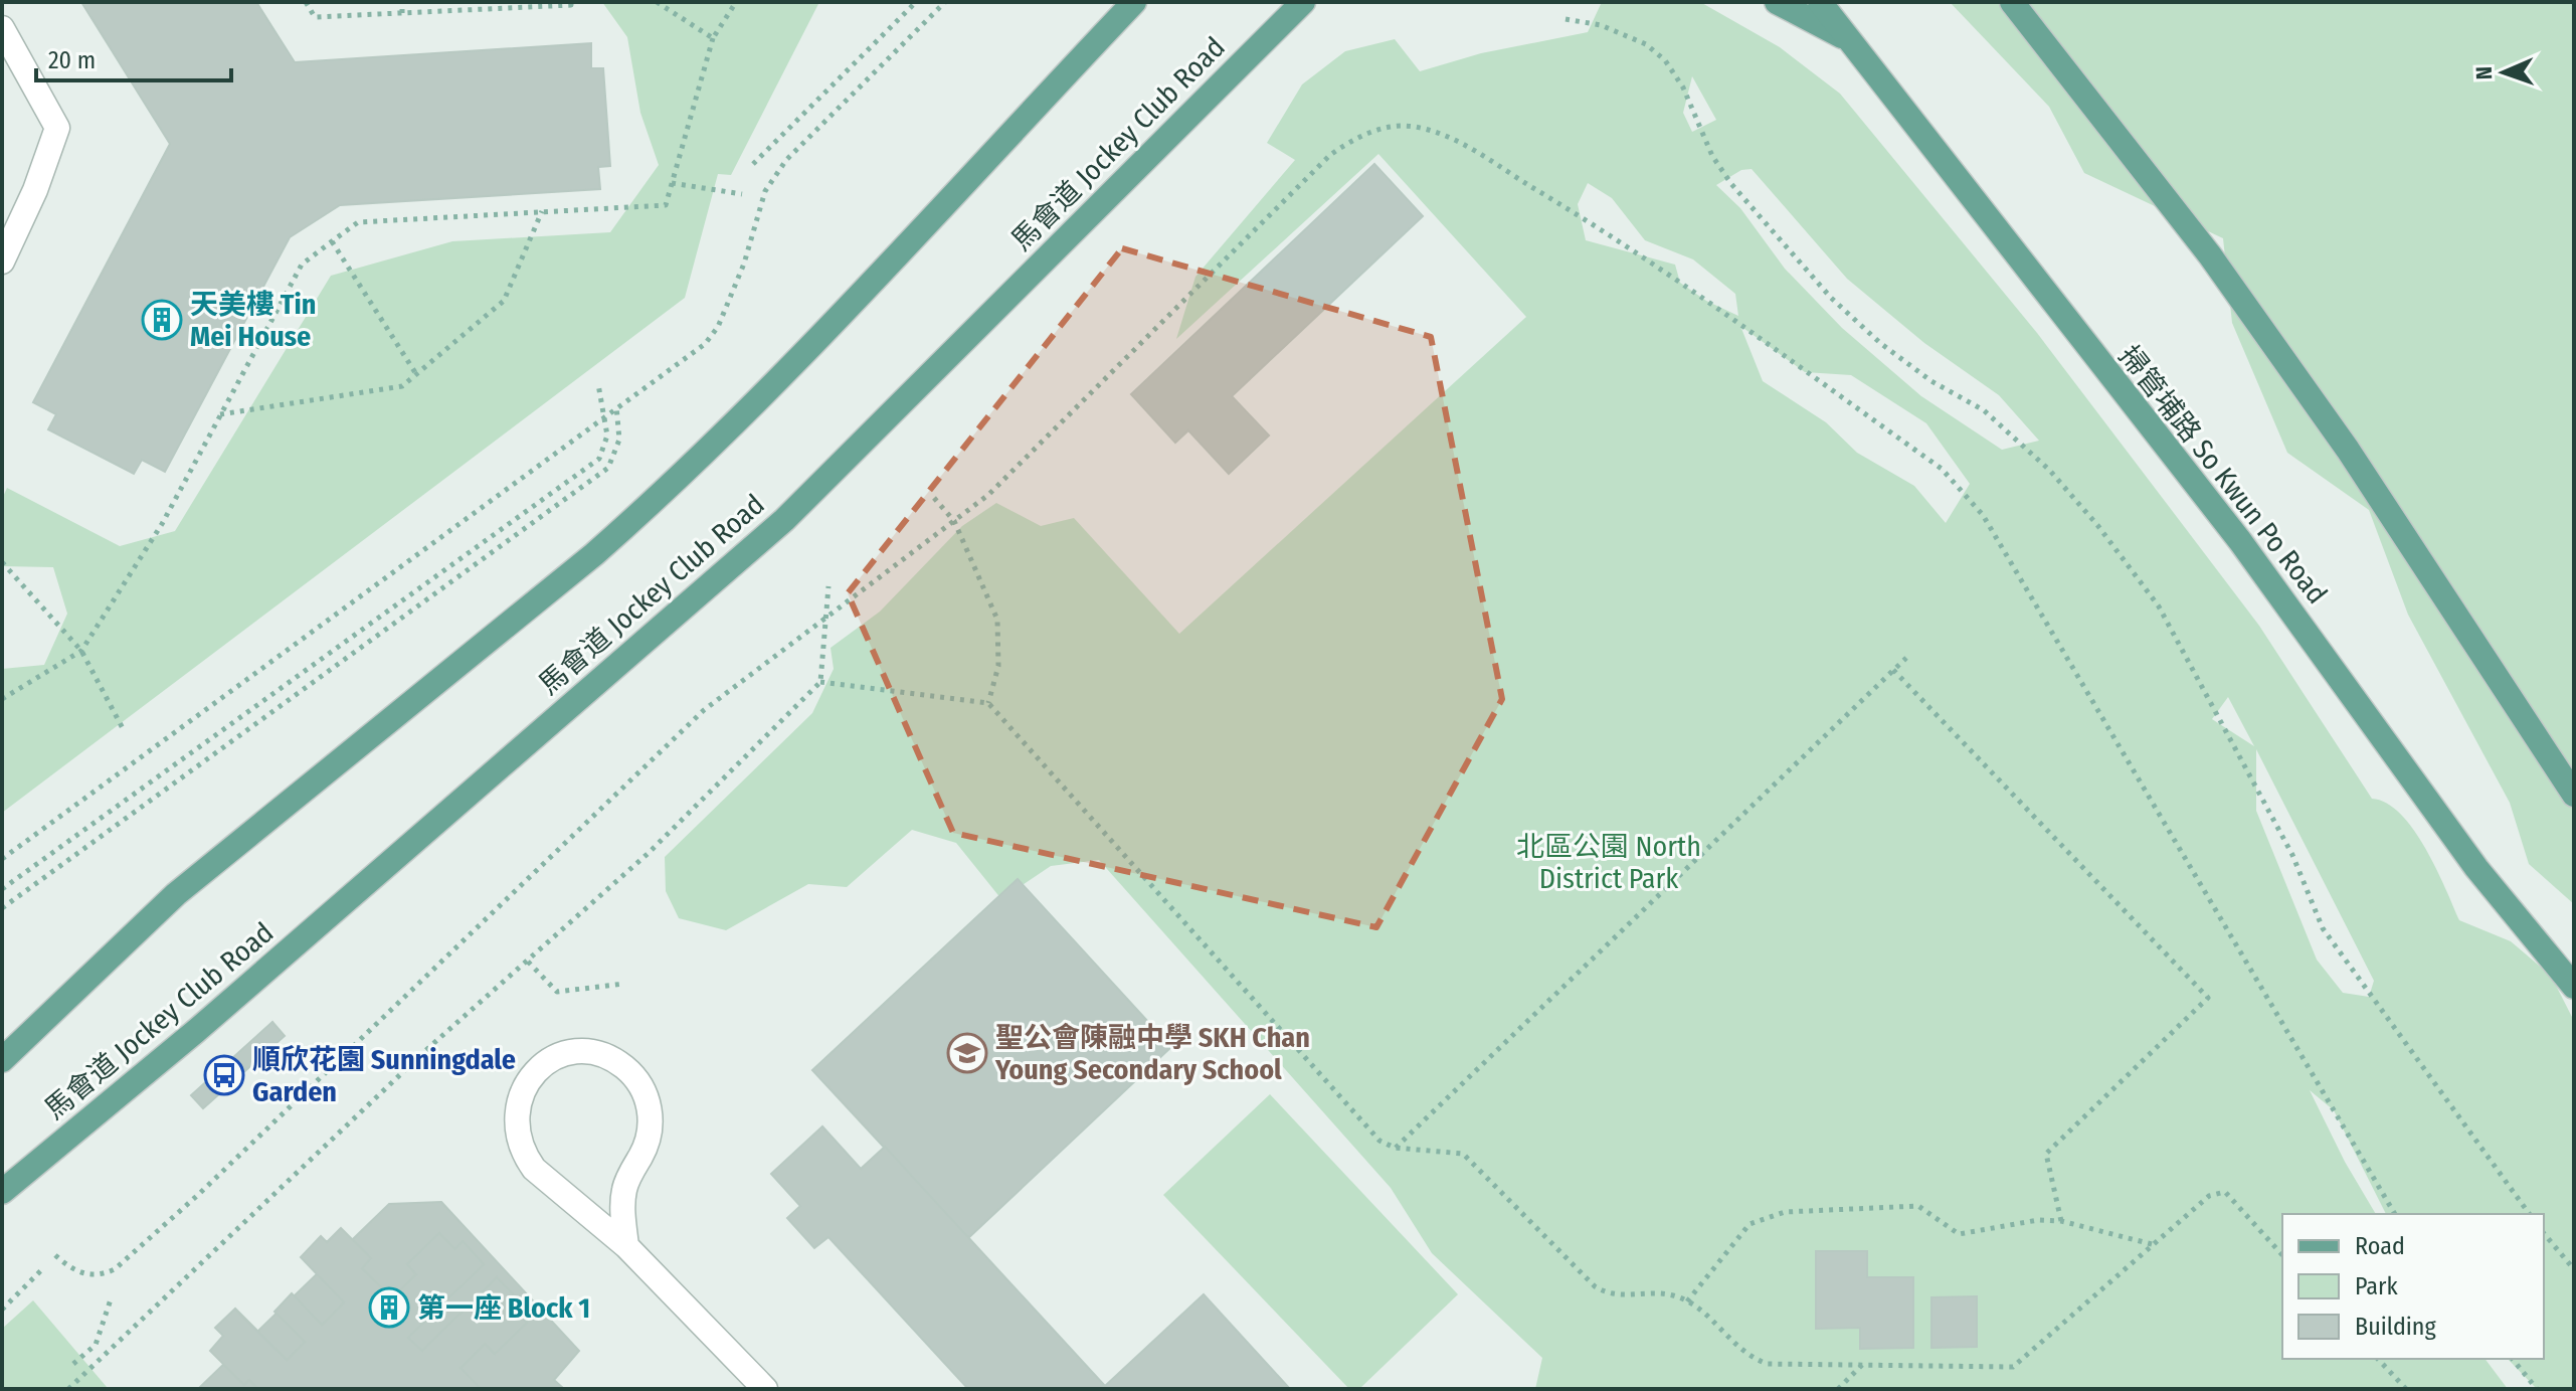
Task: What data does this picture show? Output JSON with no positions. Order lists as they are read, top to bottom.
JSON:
{
  "streets": {
    "main road": ["馬會道 Jockey Club Road", "掃管埔路 So Kwun Po Road"]
  },
  "parks": ["北區公園 North District Park"],
  "places": {
    "building": ["天美樓 Tin Mei House", "第一座 Block 1"],
    "school or university": ["聖公會陳融中學 SKH Chan Young Secondary School"],
    "bus stop": ["順欣花園 Sunningdale Garden"]
  },
  "legend": ["Road", "Park", "Building"],
  "scale_bar": "20 m",
  "north": "left"
}
